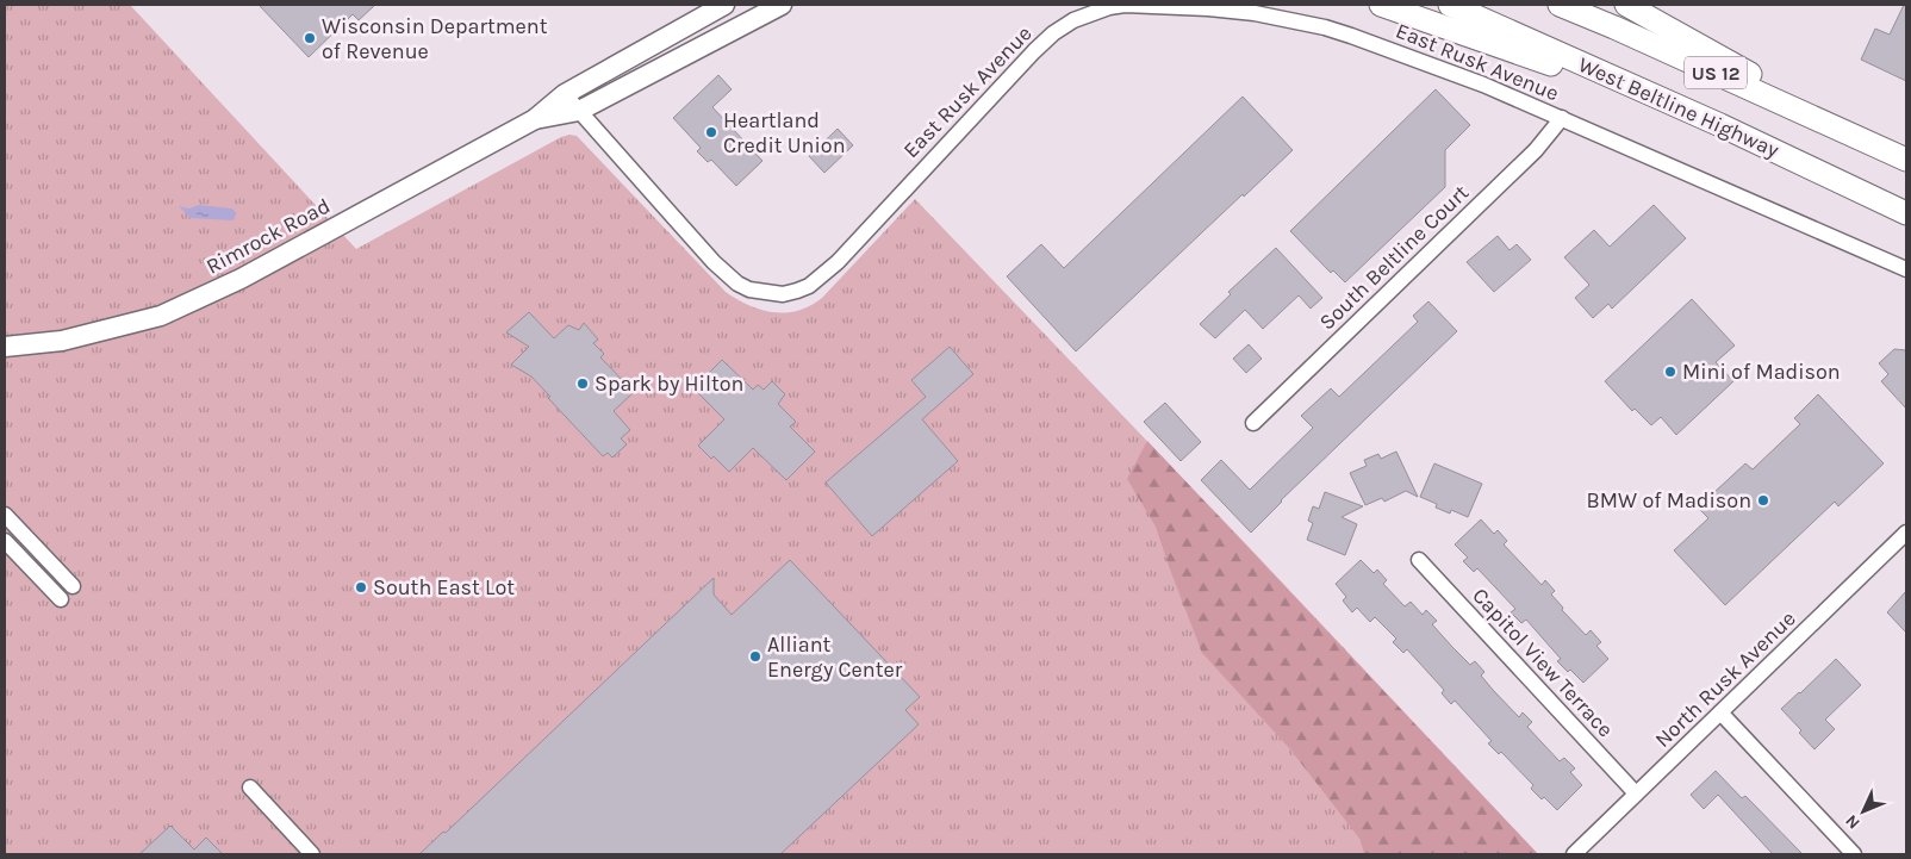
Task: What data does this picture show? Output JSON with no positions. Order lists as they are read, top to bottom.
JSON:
{
  "streets": {
    "highway": ["US 12", "West Beltline Highway"],
    "main road": ["Rimrock Road"],
    "street": [
      "East Rusk Avenue",
      "South Beltline Court",
      "Capitol View Terrace",
      "North Rusk Avenue"
    ]
  },
  "crossings": [
    ["East Rusk Avenue", "Rimrock Road"],
    ["East Rusk Avenue", "South Beltline Court"],
    ["Capitol View Terrace", "North Rusk Avenue"]
  ],
  "places": [
    "Wisconsin Department of Revenue",
    "Heartland Credit Union",
    "Mini of Madison",
    "Spark by Hilton",
    "BMW of Madison",
    "South East Lot",
    "Alliant Energy Center"
  ],
  "north": "bottom left"
}
